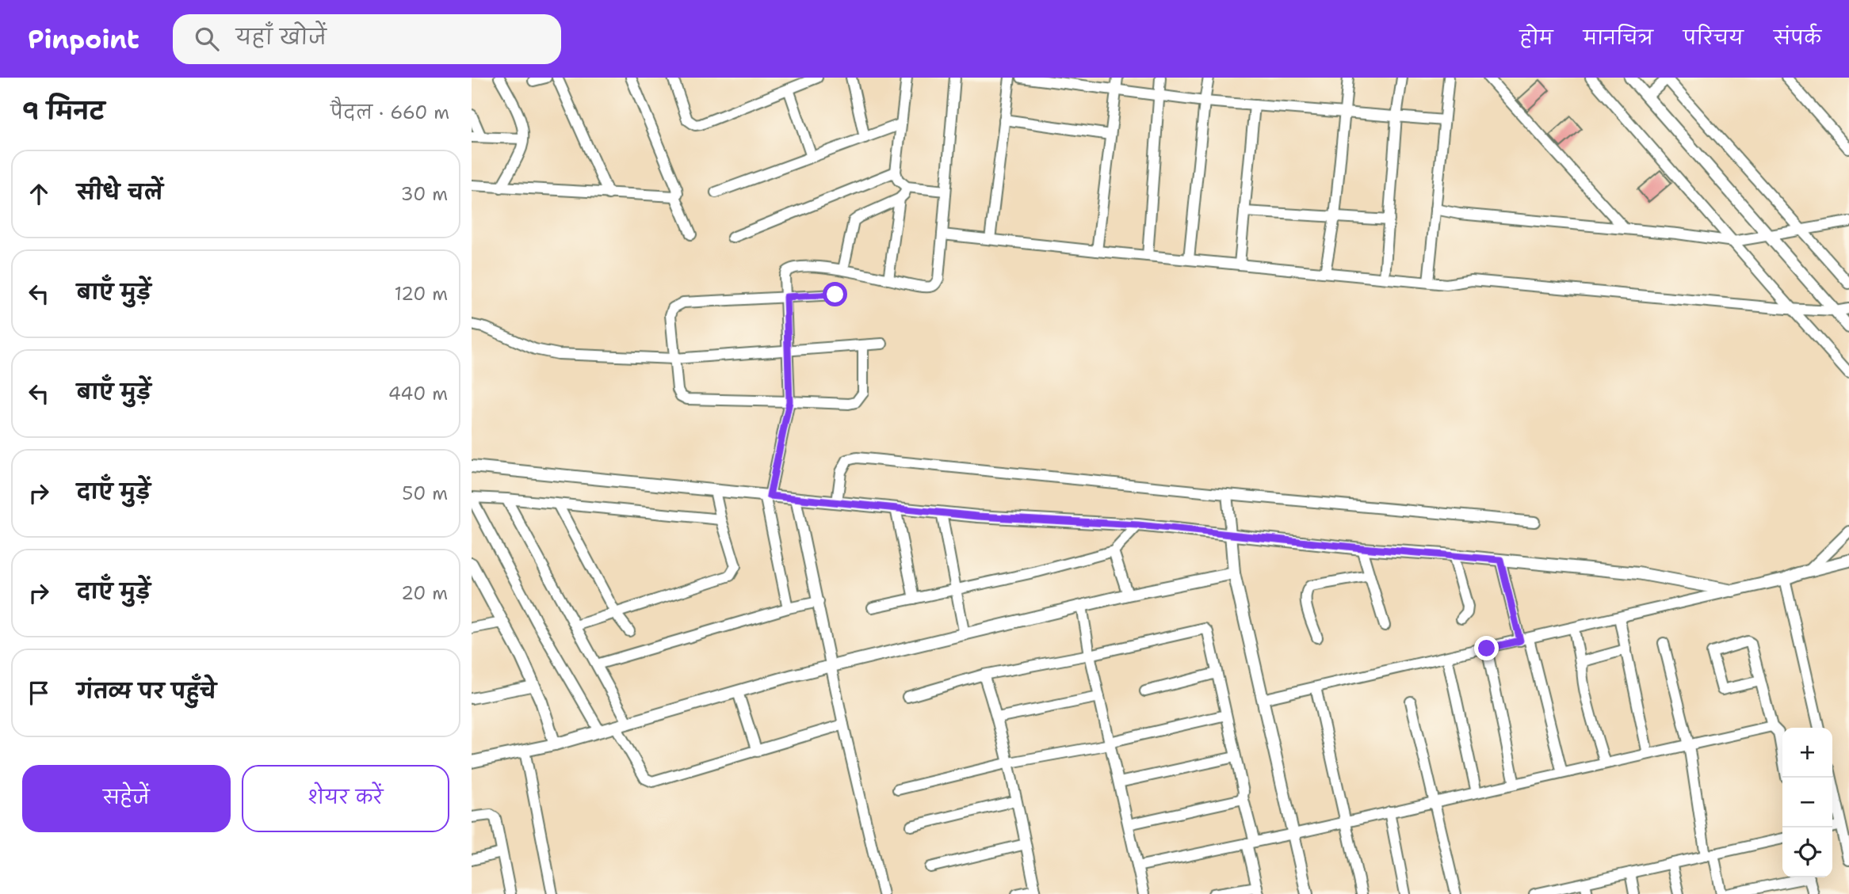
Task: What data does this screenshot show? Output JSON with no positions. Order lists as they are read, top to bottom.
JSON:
{
  "page": {
    "header": "Pinpoint",
    "search": "यहाँ खोजें",
    "nav": [
      "होम",
      "मानचित्र",
      "परिचय",
      "संपर्क"
    ],
    "heading": ["9 मिनट", "पैदल · 660 m"],
    "list": [
      ["सीधे चलें", "30 m"],
      ["बाएँ मुड़ें", "120 m"],
      ["बाएँ मुड़ें", "440 m"],
      ["दाएँ मुड़ें", "50 m"],
      ["दाएँ मुड़ें", "20 m"],
      "गंतव्य पर पहुँचे"
    ],
    "map_buttons": ["+", "−"],
    "buttons": ["सहेजें", "शेयर करें"]
  }
}
